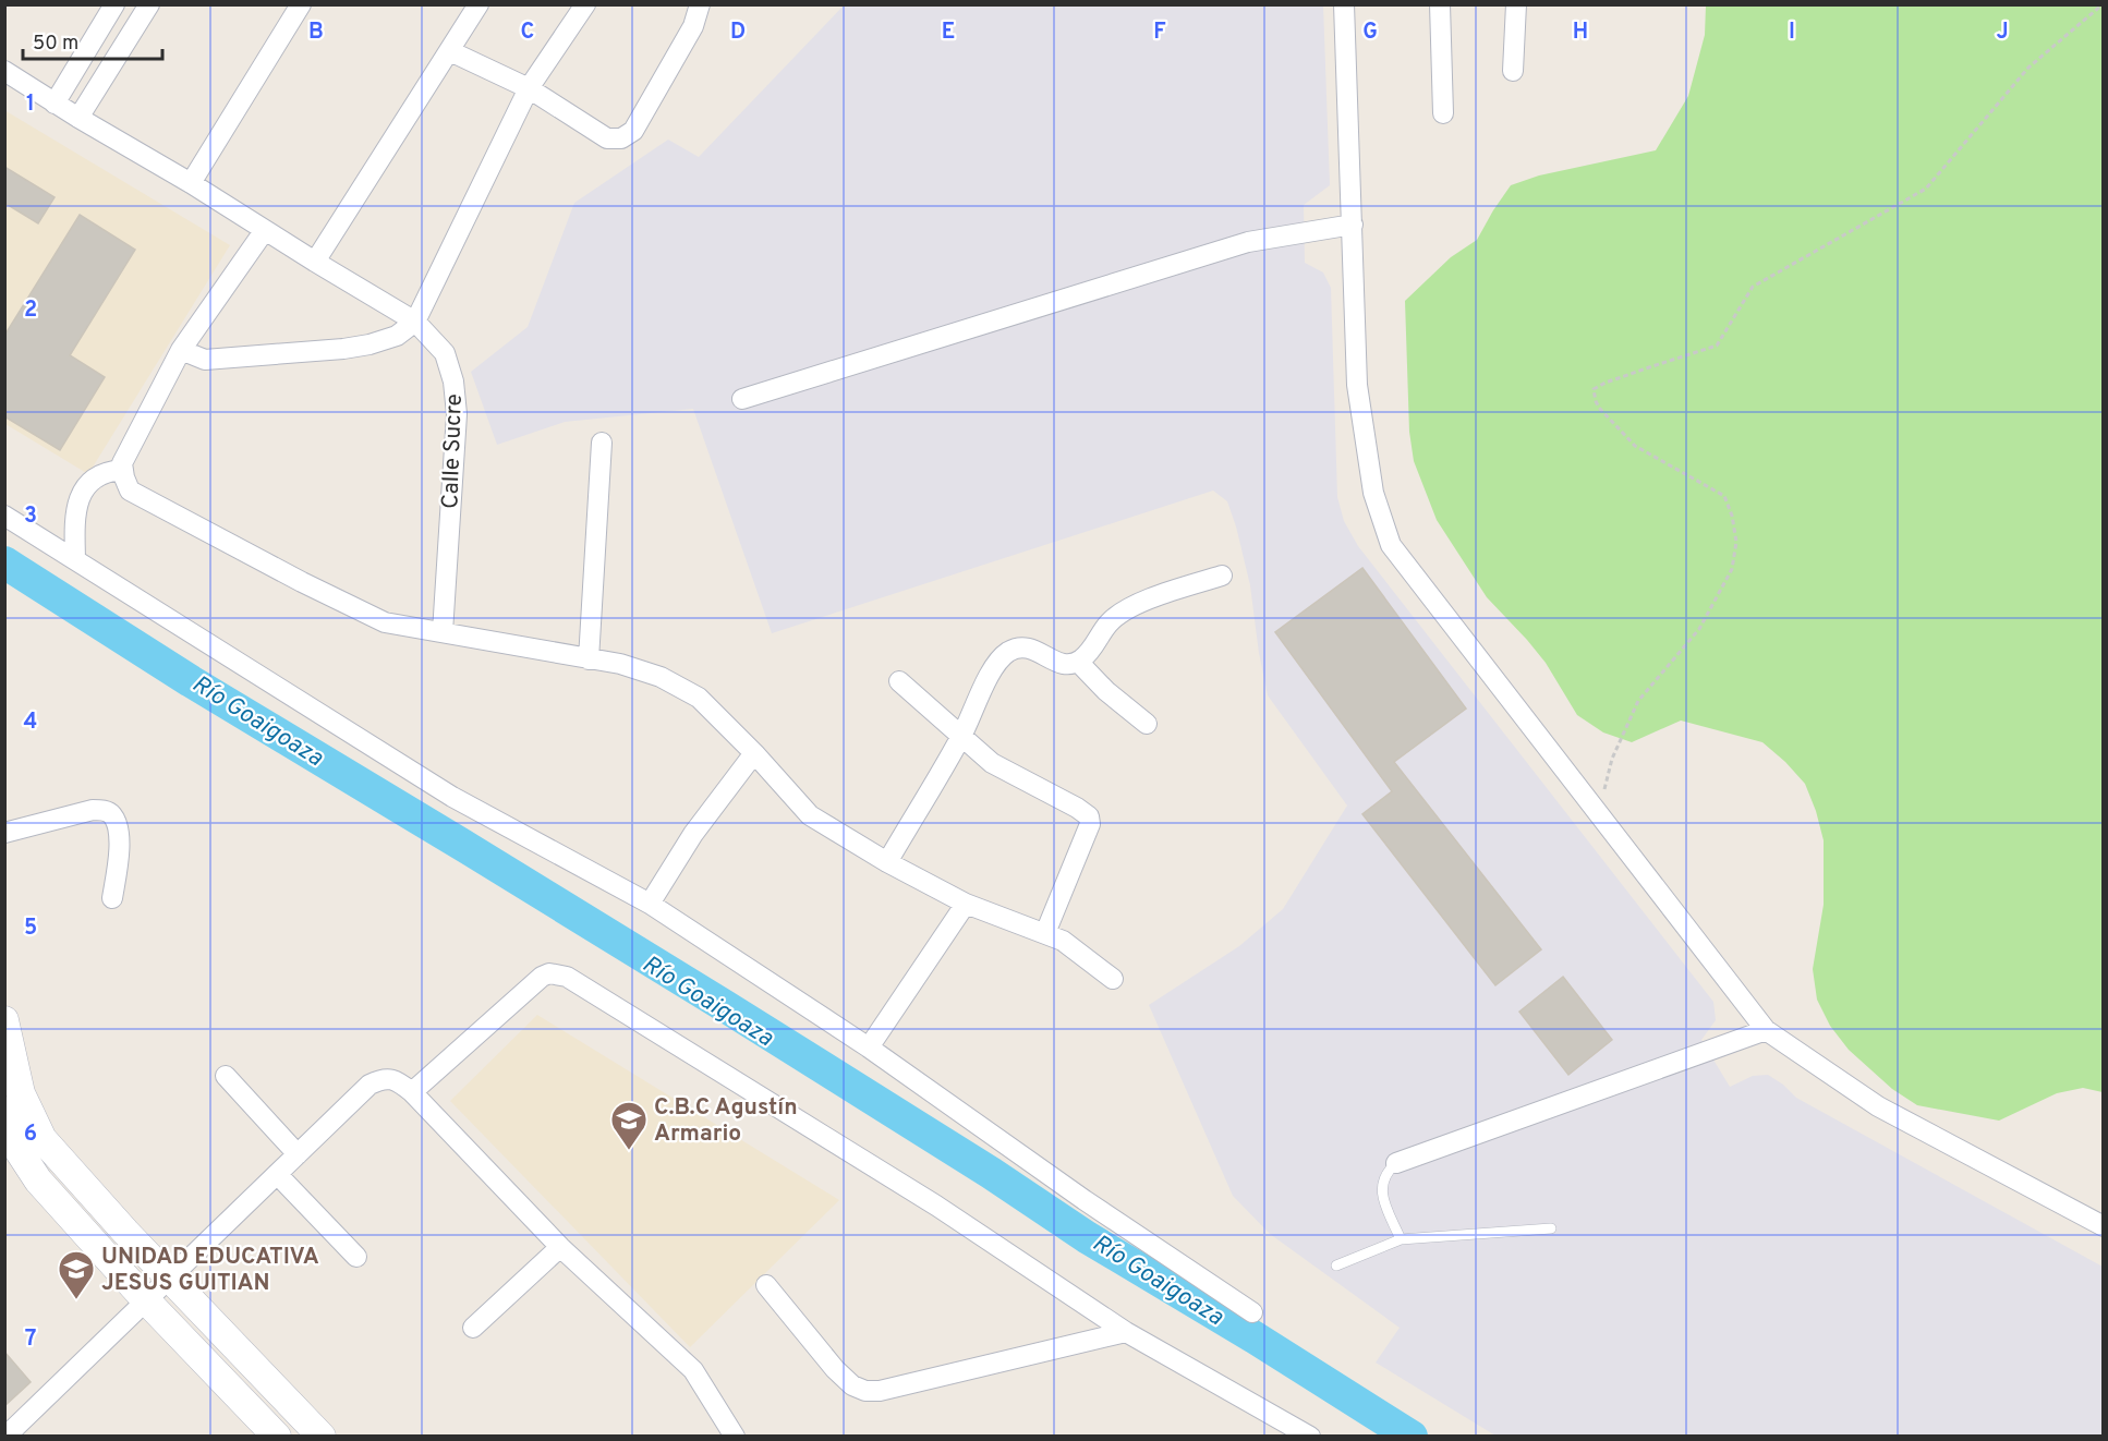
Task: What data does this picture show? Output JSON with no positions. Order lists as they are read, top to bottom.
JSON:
{
  "streets": {
    "street": ["Calle Sucre"]
  },
  "water": ["Río Goaigoaza"],
  "places": {
    "school or university": ["C.B.C Agustín Armario", "UNIDAD EDUCATIVA JESUS GUITIAN"]
  },
  "scale_bar": "50 m",
  "grid": {
    "columns": [
      "B",
      "C",
      "D",
      "E",
      "F",
      "G",
      "H",
      "I",
      "J"
    ],
    "rows": [
      "1",
      "2",
      "3",
      "4",
      "5",
      "6",
      "7"
    ]
  }
}
